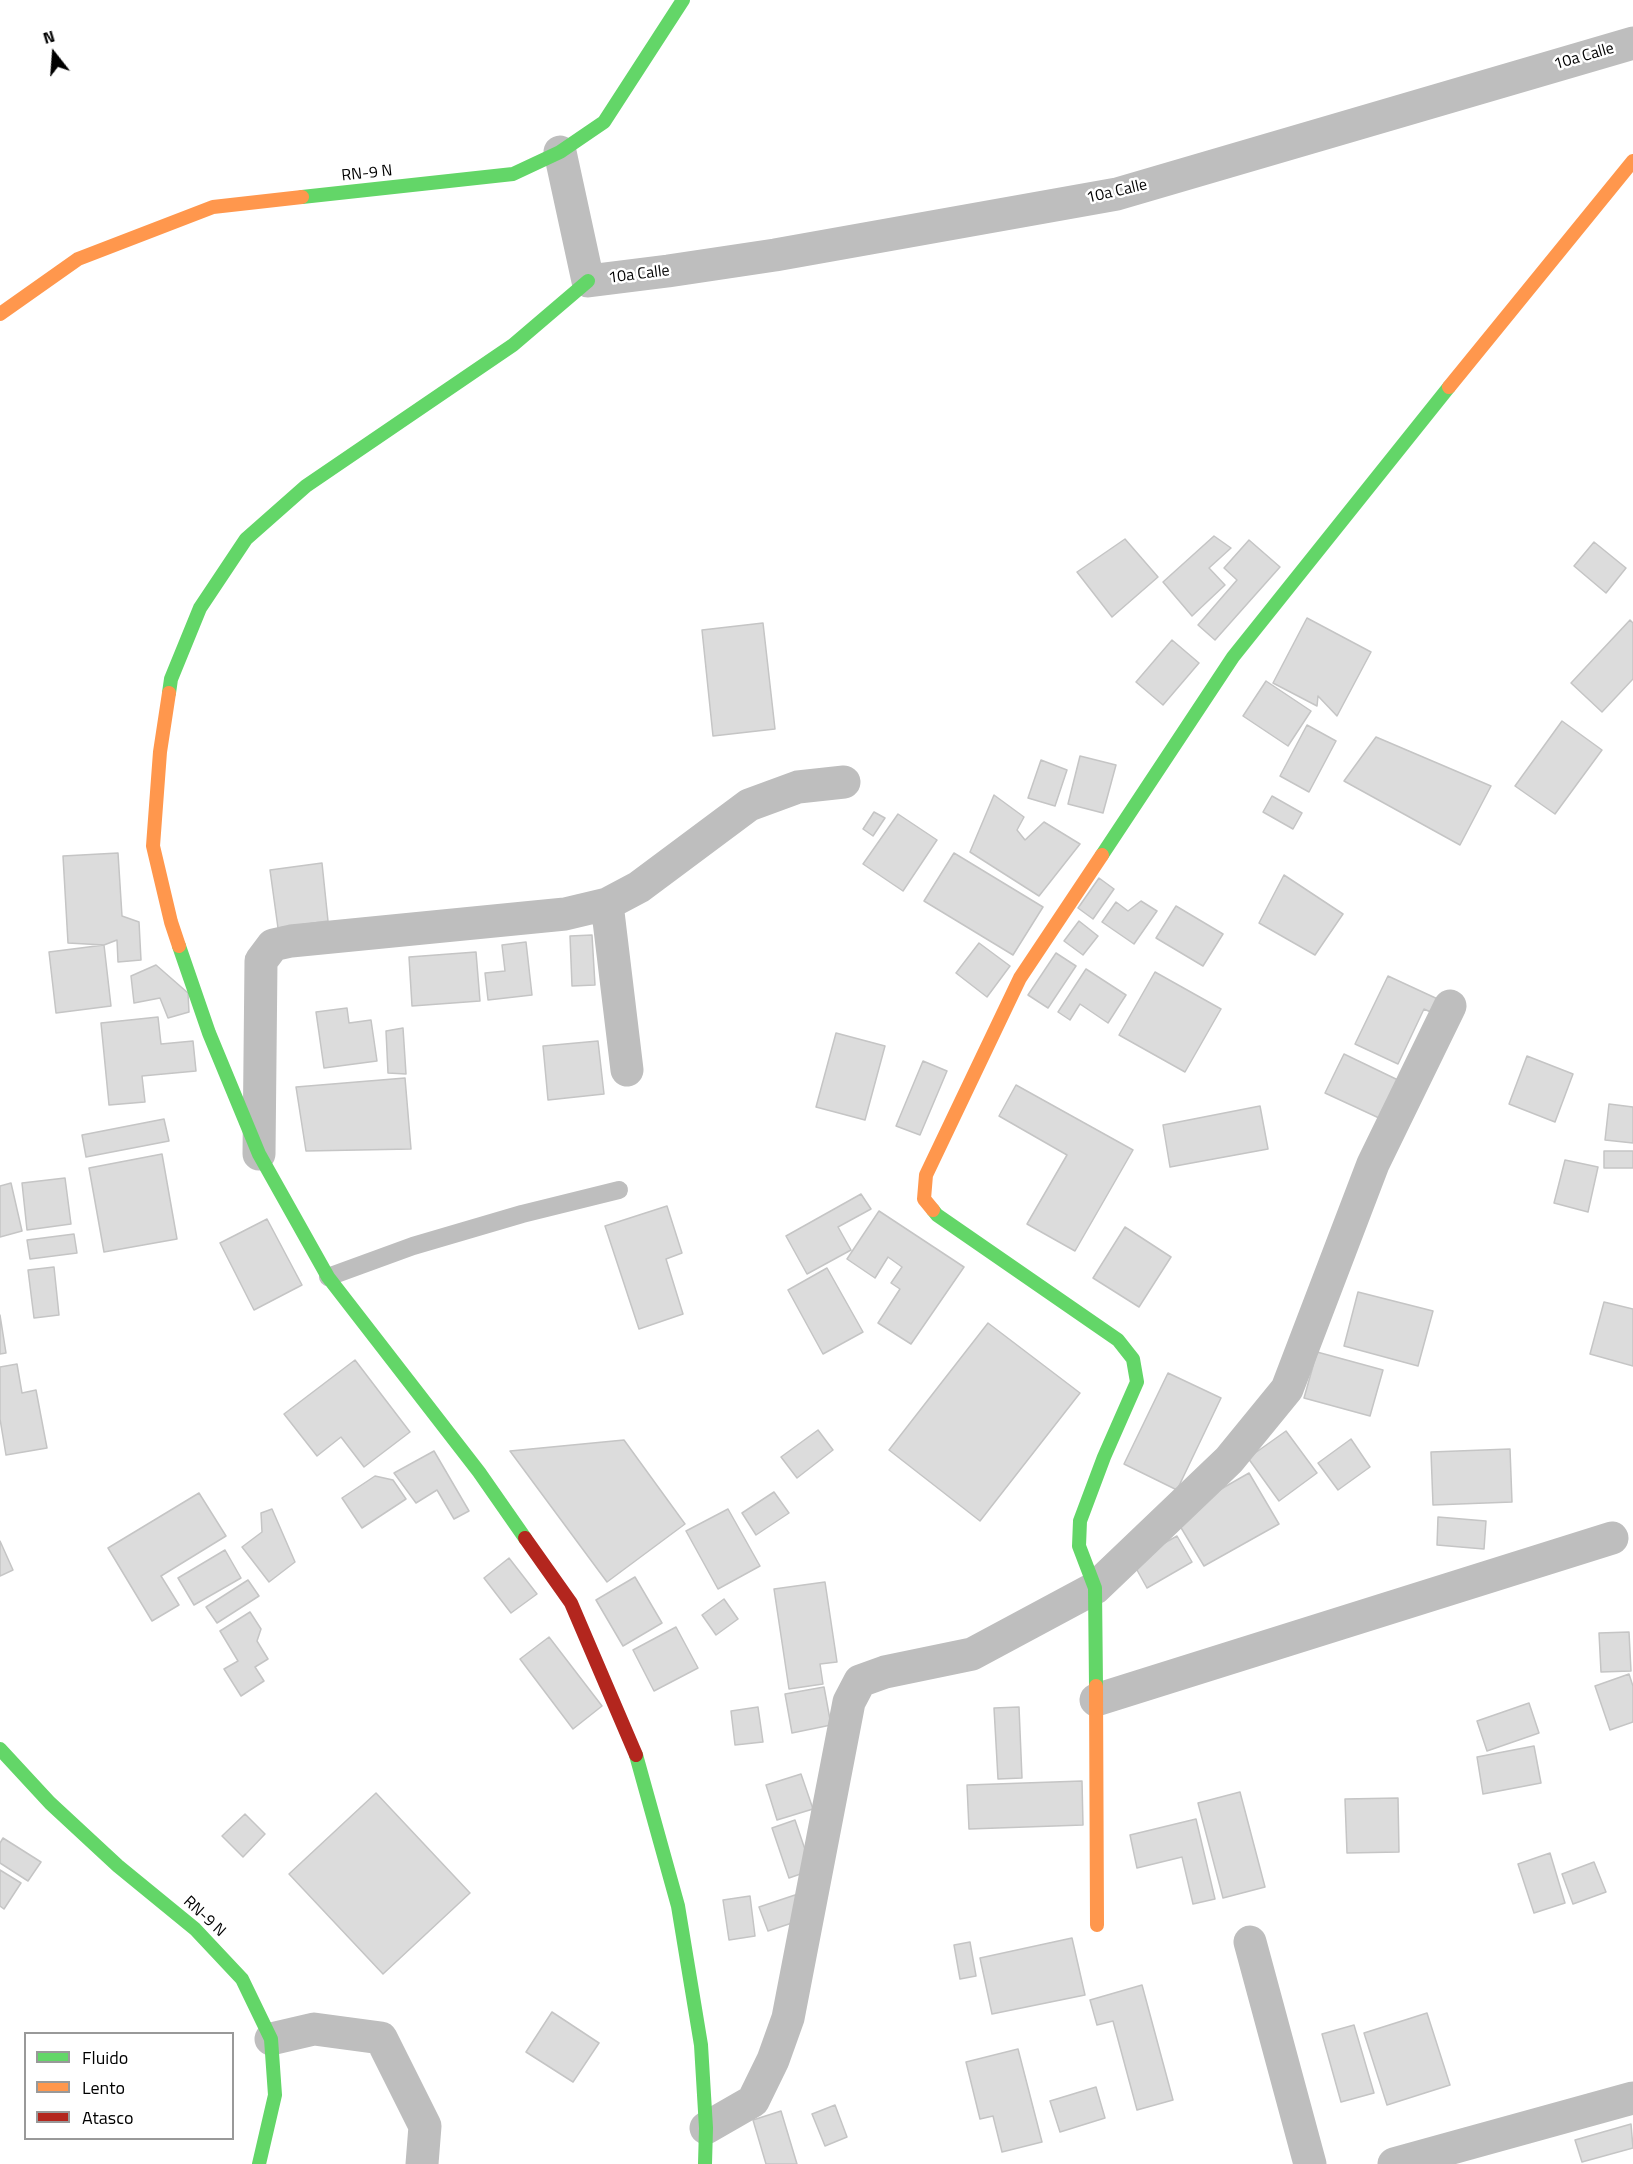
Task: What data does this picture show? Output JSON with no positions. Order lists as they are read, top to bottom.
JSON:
{
  "streets": {
    "street": ["10a Calle", "RN-9 N"]
  },
  "legend": ["Fluido", "Lento", "Atasco"],
  "north": "top"
}
